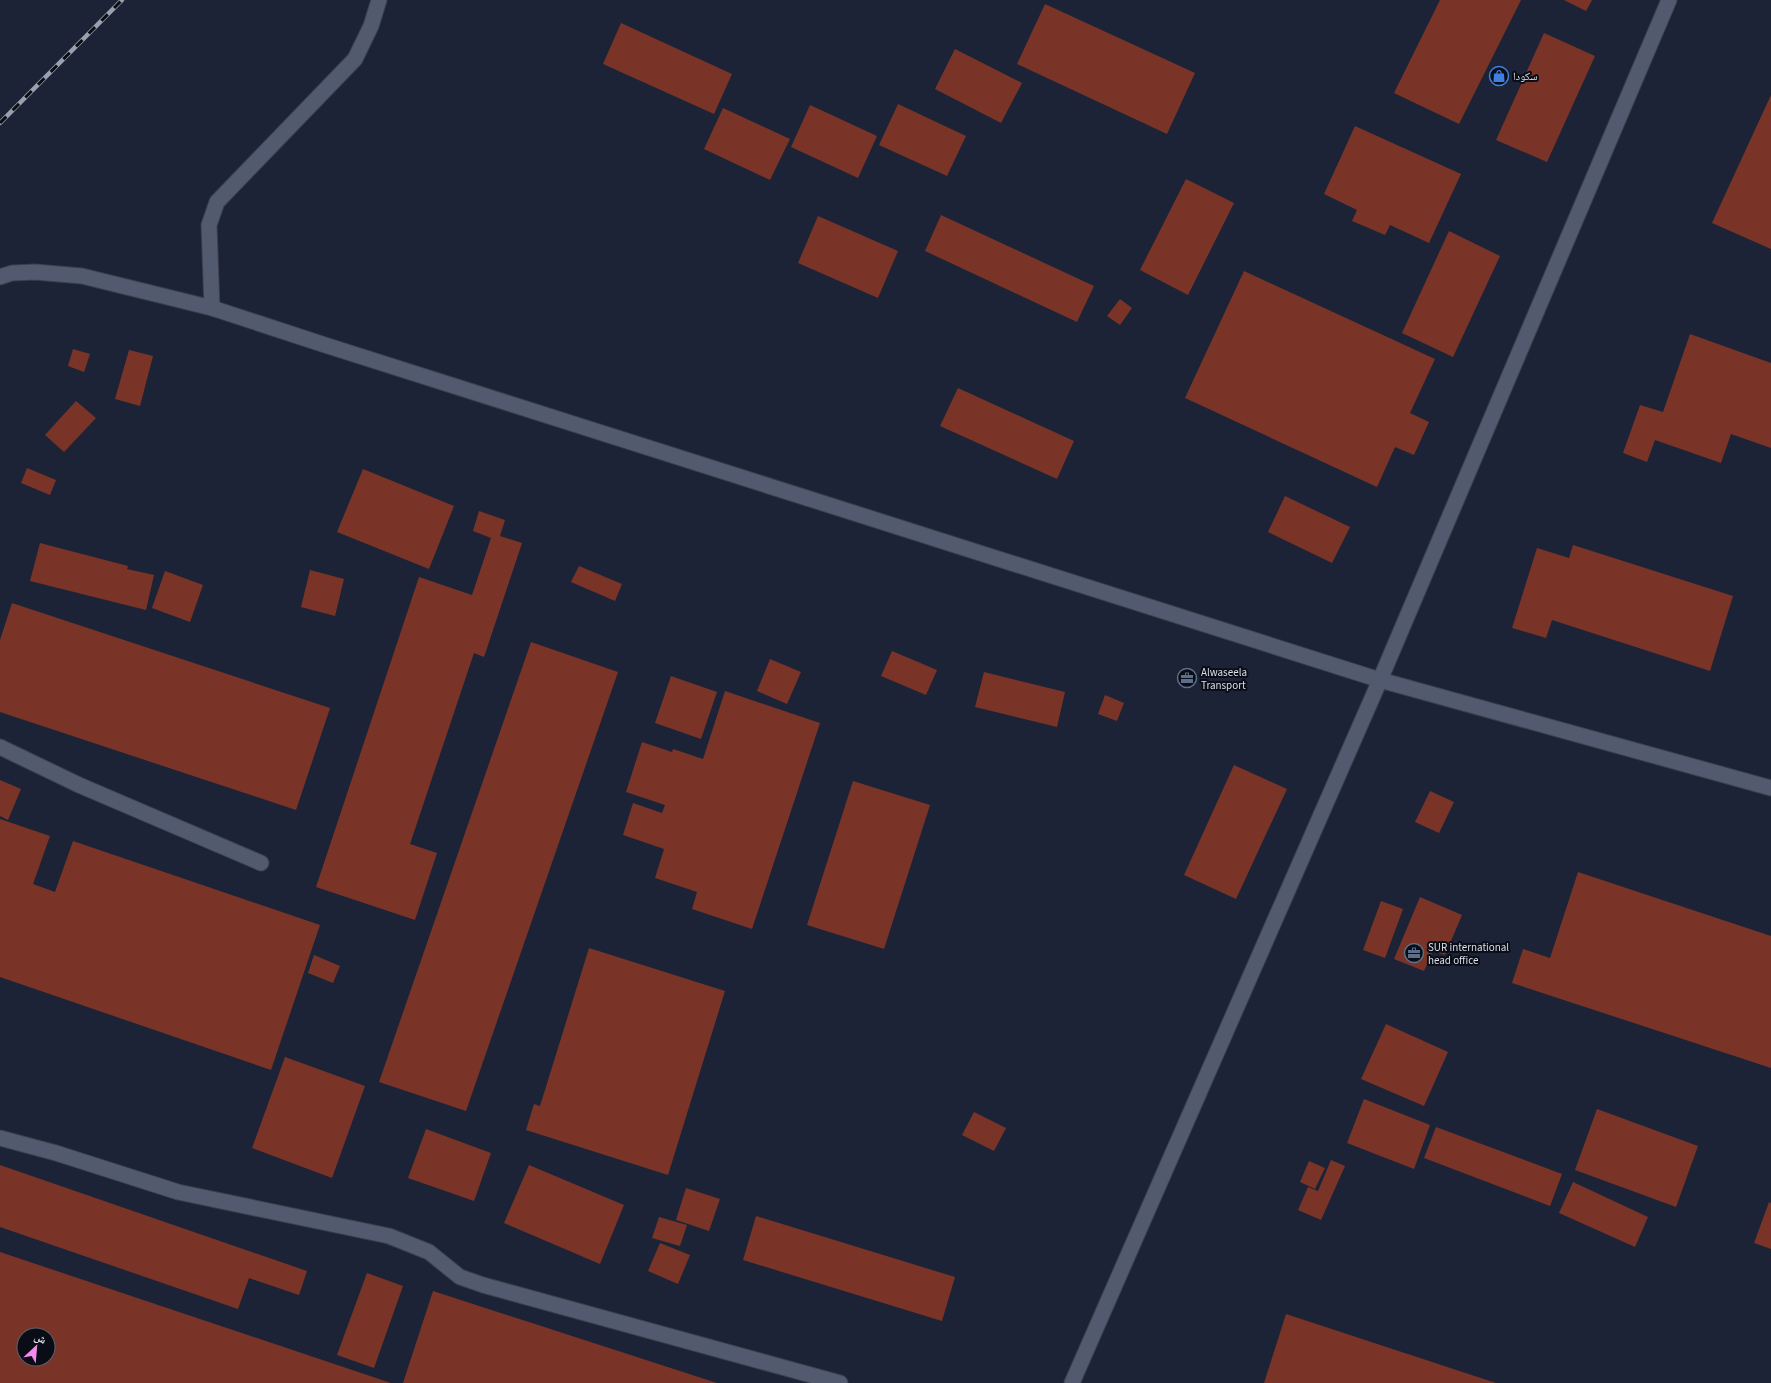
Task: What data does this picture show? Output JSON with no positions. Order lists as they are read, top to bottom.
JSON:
{
  "places": {
    "shop": ["سكودا"],
    "office": ["Alwaseela Transport", "SUR international head office"]
  },
  "north": "top right"
}
